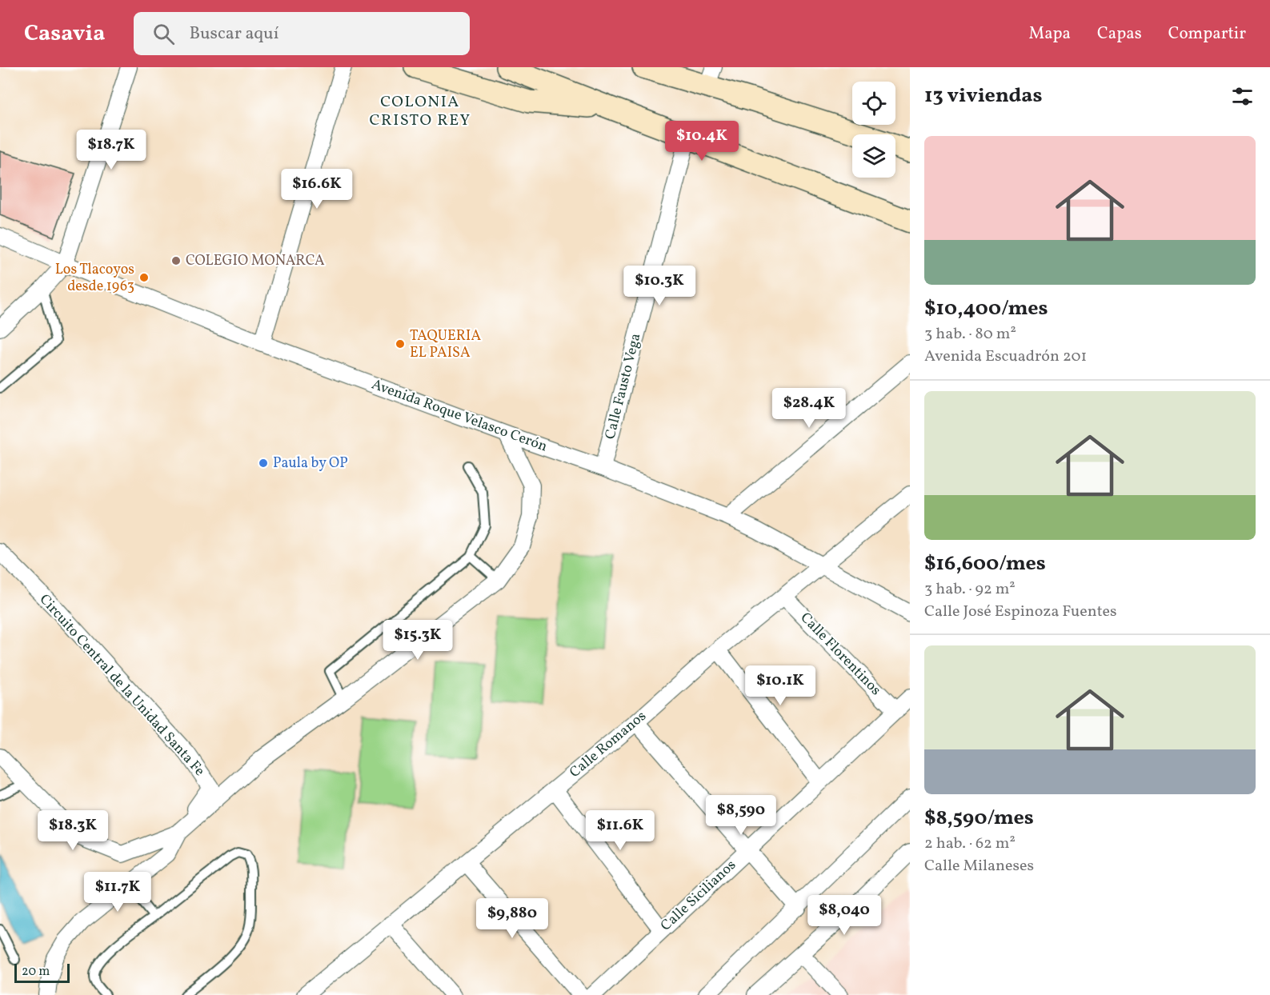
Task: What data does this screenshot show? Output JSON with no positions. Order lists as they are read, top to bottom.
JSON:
{
  "streets": {
    "street": [
      "Calle Fausto Vega",
      "Avenida Roque Velasco Cerón",
      "Calle Florentinos",
      "Circuito Central de la Unidad Santa Fe",
      "Calle Romanos",
      "Calle Sicilianos"
    ]
  },
  "crossings": [
    ["Calle Fausto Vega", "Avenida Roque Velasco Cerón"],
    ["Avenida Roque Velasco Cerón", "Calle Romanos"],
    ["Calle Florentinos", "Calle Romanos"],
    ["Calle Florentinos", "Calle Sicilianos"]
  ],
  "districts": ["COLONIA CRISTO REY"],
  "places": [
    "COLEGIO MONARCA",
    "Los Tlacoyos desde 1963",
    "TAQUERIA EL PAISA",
    "Paula by OP"
  ],
  "scale_bar": "20 m",
  "page": {
    "header": "Casavia",
    "search": "Buscar aquí",
    "nav": ["Mapa", "Capas", "Compartir"],
    "heading": "13 viviendas",
    "price": [
      "$10.4K",
      "$18.7K",
      "$16.6K",
      "$10.3K",
      "$28.4K",
      "$15.3K",
      "$10.1K",
      "$8,590",
      "$18.3K",
      "$11.6K",
      "$11.7K",
      "$8,040",
      "$9,880"
    ],
    "list": [
      {
        "name": "$10,400/mes",
        "note": "3 hab. · 80 m² · Avenida Escuadrón 201"
      },
      {
        "name": "$16,600/mes",
        "note": "3 hab. · 92 m² · Calle José Espinoza Fuentes"
      },
      {
        "name": "$8,590/mes",
        "note": "2 hab. · 62 m² · Calle Milaneses"
      }
    ],
    "scale": "20 m"
  }
}
